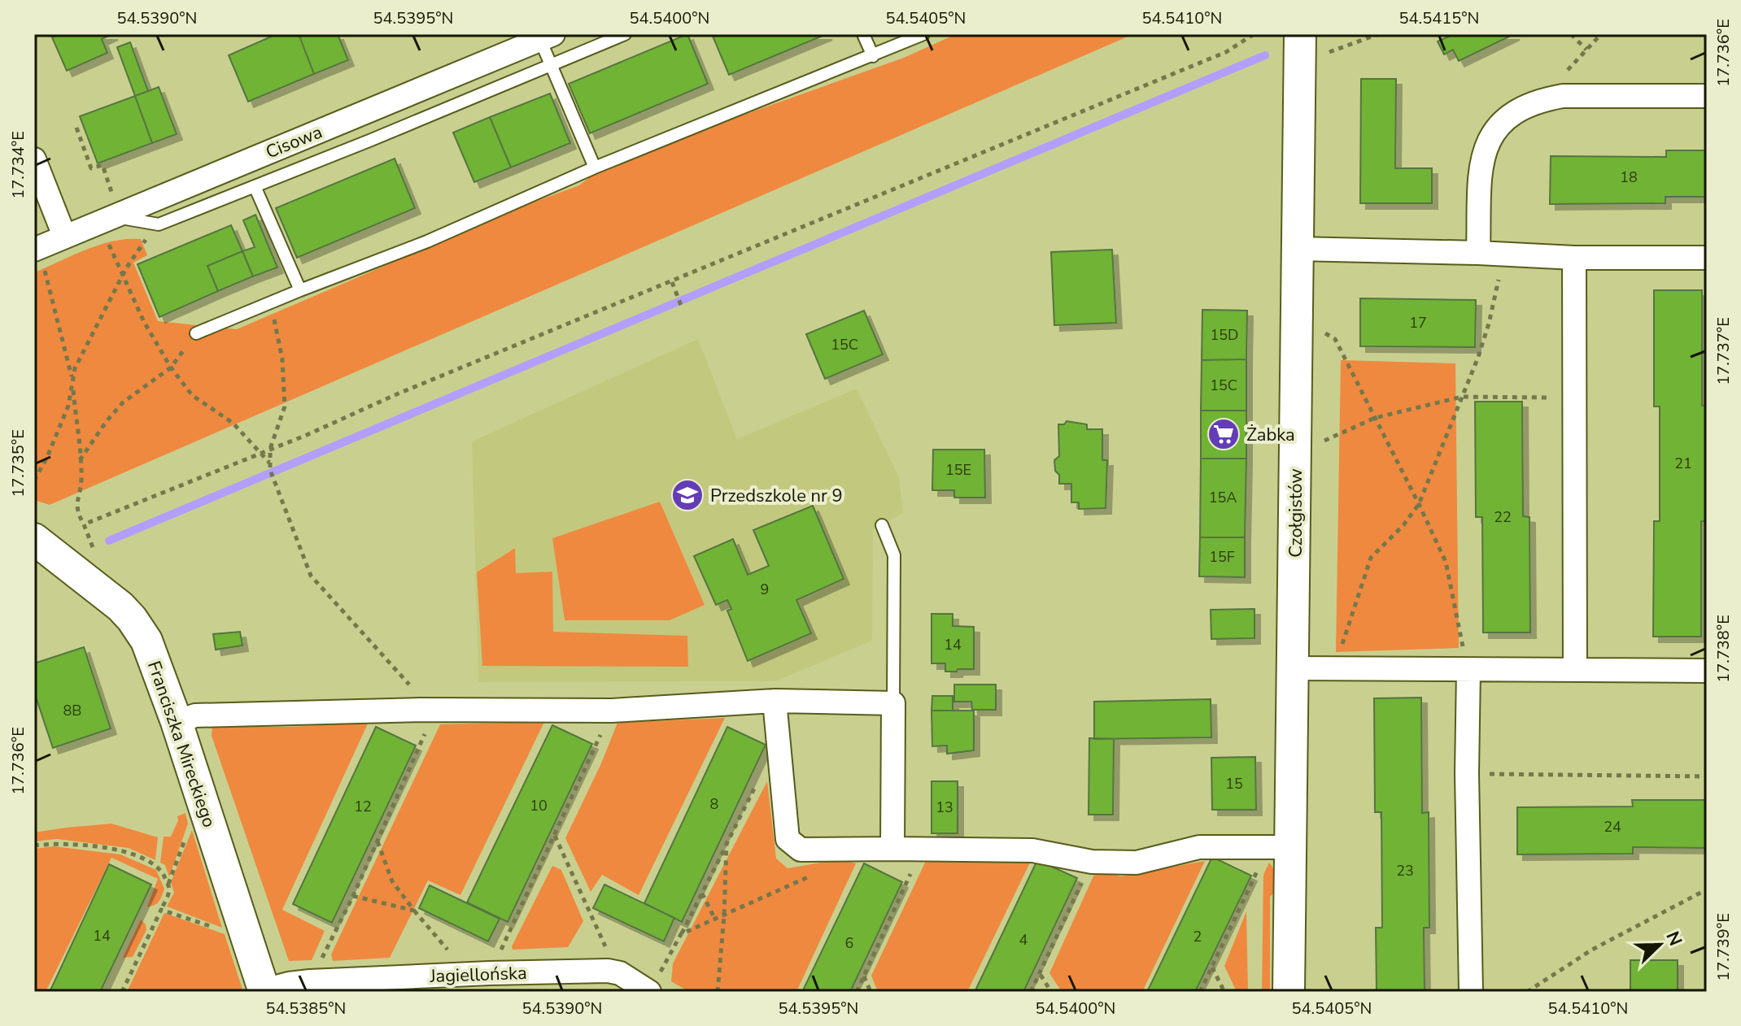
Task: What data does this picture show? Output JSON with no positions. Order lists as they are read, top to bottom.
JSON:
{
  "streets": {
    "street": [
      "Cisowa",
      "Czołgistów",
      "Franciszka Mireckiego",
      "Jagiellońska"
    ]
  },
  "crossings": [
    ["Franciszka Mireckiego", "Jagiellońska"]
  ],
  "places": {
    "supermarket": ["Żabka"],
    "school or university": ["Przedszkole nr 9"]
  },
  "house_numbers": [
    "18",
    "17",
    "15D",
    "15C",
    "15C",
    "21",
    "15E",
    "15A",
    "22",
    "15F",
    "9",
    "14",
    "8B",
    "15",
    "8",
    "10",
    "12",
    "13",
    "24",
    "23",
    "14",
    "2",
    "4",
    "6"
  ],
  "north": "top right",
  "coordinates": [
    "54.5390°N",
    "54.5395°N",
    "54.5400°N",
    "54.5405°N",
    "54.5410°N",
    "54.5415°N",
    "17.736°E",
    "17.734°E",
    "17.737°E",
    "17.735°E",
    "17.738°E",
    "17.739°E",
    "54.5385°N"
  ]
}
